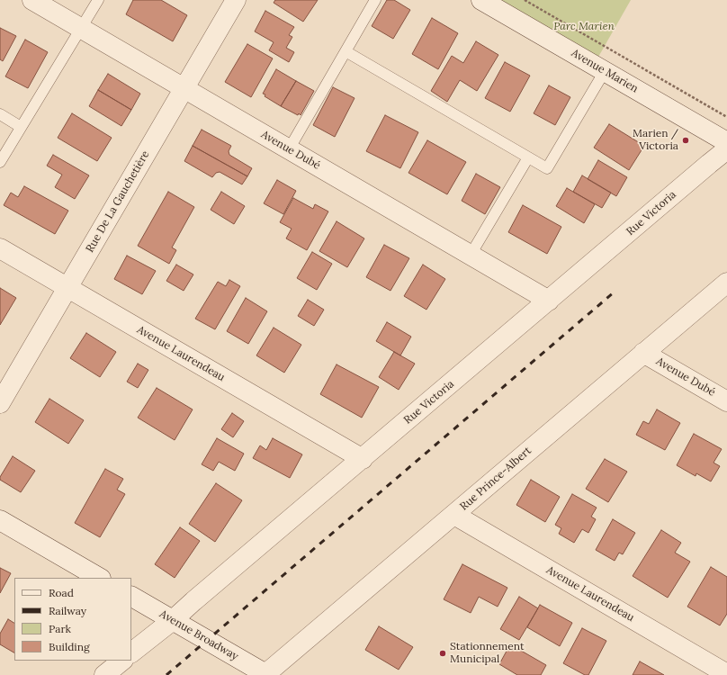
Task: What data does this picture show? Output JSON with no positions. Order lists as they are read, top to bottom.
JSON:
{
  "streets": {
    "street": [
      "Avenue Marien",
      "Avenue Dubé",
      "Rue De La Gauchetière",
      "Rue Victoria",
      "Avenue Laurendeau",
      "Rue Prince-Albert",
      "Avenue Broadway"
    ]
  },
  "crossings": [
    ["Avenue Dubé", "Rue De La Gauchetière"],
    ["Avenue Dubé", "Rue Victoria"],
    ["Avenue Dubé", "Rue Prince-Albert"],
    ["Rue De La Gauchetière", "Avenue Laurendeau"],
    ["Rue Victoria", "Avenue Laurendeau"],
    ["Rue Victoria", "Avenue Broadway"],
    ["Avenue Laurendeau", "Rue Prince-Albert"],
    ["Rue Prince-Albert", "Avenue Broadway"]
  ],
  "parks": ["Parc Marien"],
  "places": ["Marien / Victoria", "Stationnement Municipal"],
  "legend": [
    "Road",
    "Railway",
    "Park",
    "Building"
  ]
}
